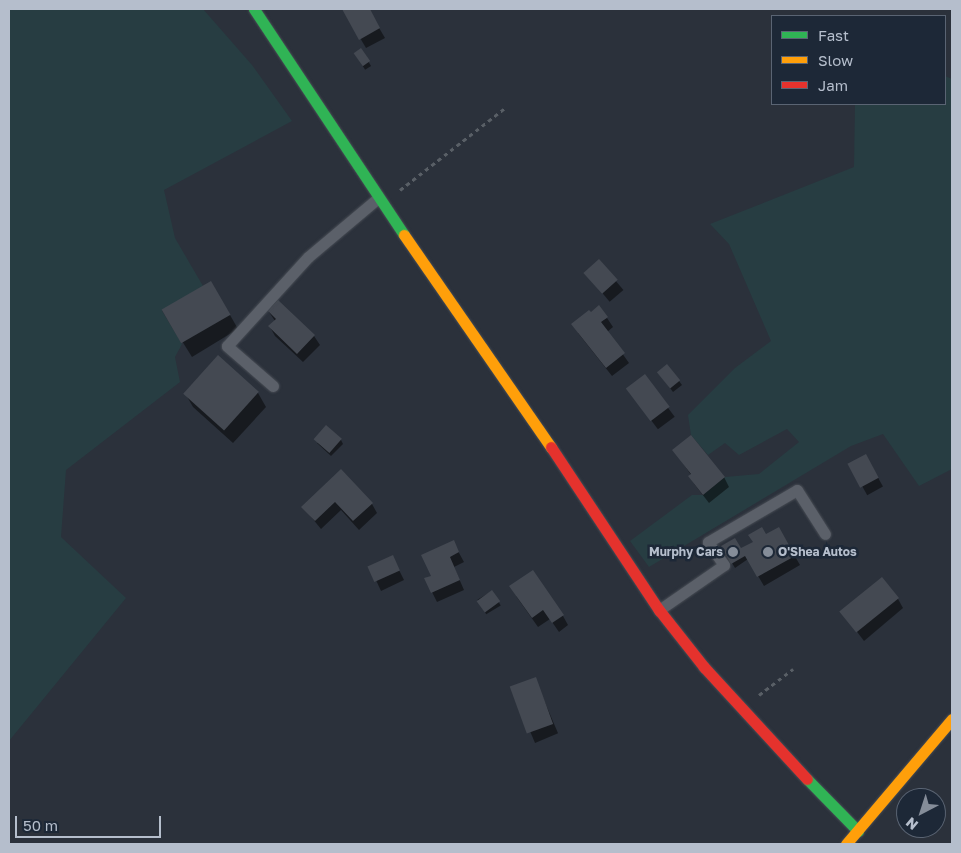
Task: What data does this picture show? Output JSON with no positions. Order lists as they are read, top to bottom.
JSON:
{
  "places": ["Murphy Cars", "O'Shea Autos"],
  "legend": ["Fast", "Slow", "Jam"],
  "scale_bar": "50 m",
  "north": "bottom left"
}
